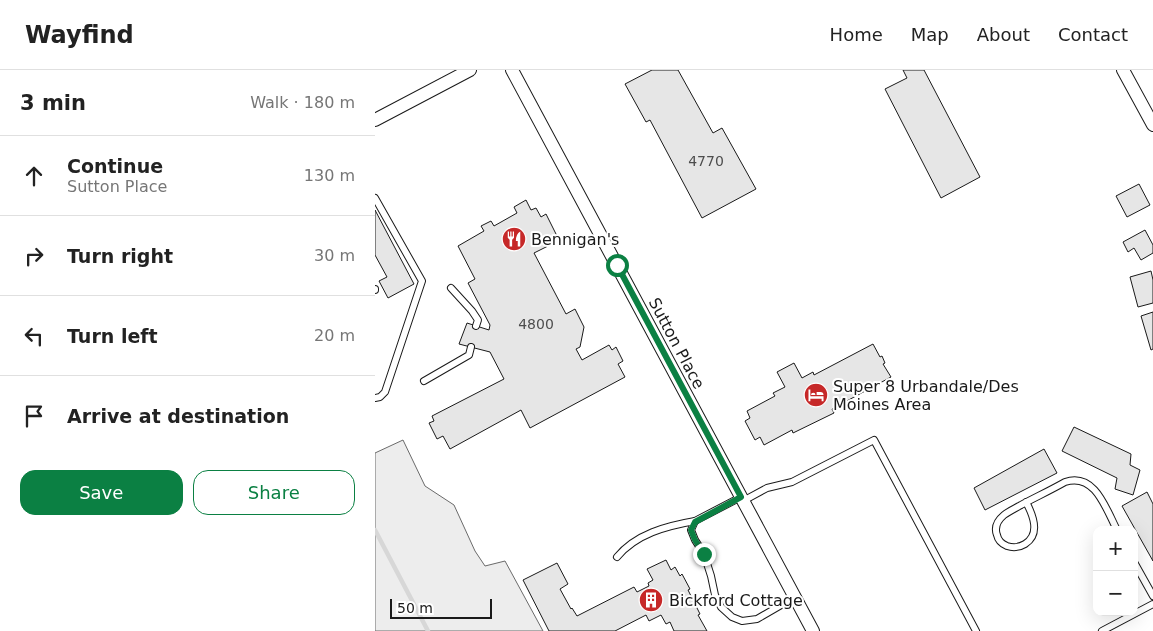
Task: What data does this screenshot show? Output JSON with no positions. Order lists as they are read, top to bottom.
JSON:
{
  "streets": {
    "street": ["Sutton Place"]
  },
  "places": {
    "restaurant": ["Bennigan's"],
    "hotel": ["Super 8 Urbandale/Des Moines Area"],
    "building": ["Bickford Cottage"]
  },
  "house_numbers": ["4770", "4800"],
  "scale_bar": "50 m",
  "page": {
    "header": "Wayfind",
    "nav": [
      "Home",
      "Map",
      "About",
      "Contact"
    ],
    "heading": ["3 min", "Walk · 180 m"],
    "list": [
      ["Continue", "Sutton Place", "130 m"],
      ["Turn right", "30 m"],
      ["Turn left", "20 m"],
      "Arrive at destination"
    ],
    "buttons": ["Save", "Share"],
    "map_buttons": ["+", "−"],
    "scale": "50 m"
  }
}
